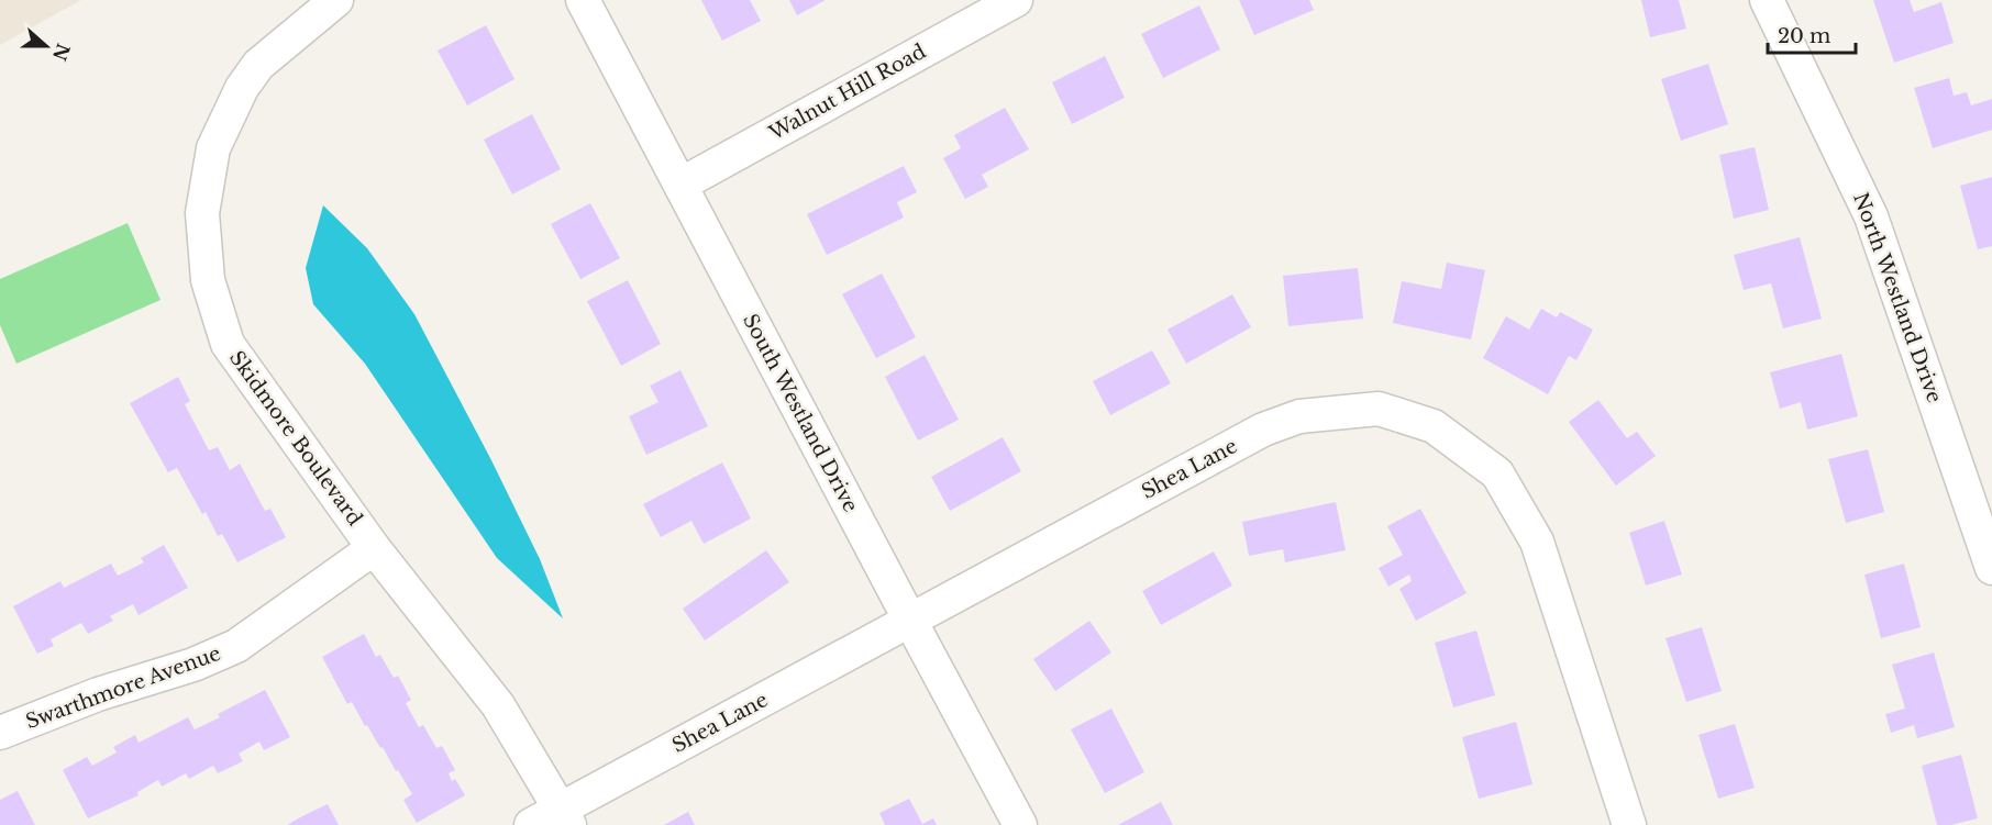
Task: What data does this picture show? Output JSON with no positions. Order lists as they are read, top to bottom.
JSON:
{
  "streets": {
    "street": [
      "Walnut Hill Road",
      "North Westland Drive",
      "South Westland Drive",
      "Skidmore Boulevard",
      "Shea Lane",
      "Swarthmore Avenue"
    ]
  },
  "crossings": [
    ["Walnut Hill Road", "South Westland Drive"],
    ["South Westland Drive", "Shea Lane"],
    ["Skidmore Boulevard", "Shea Lane"],
    ["Skidmore Boulevard", "Swarthmore Avenue"]
  ],
  "scale_bar": "20 m",
  "north": "right"
}
